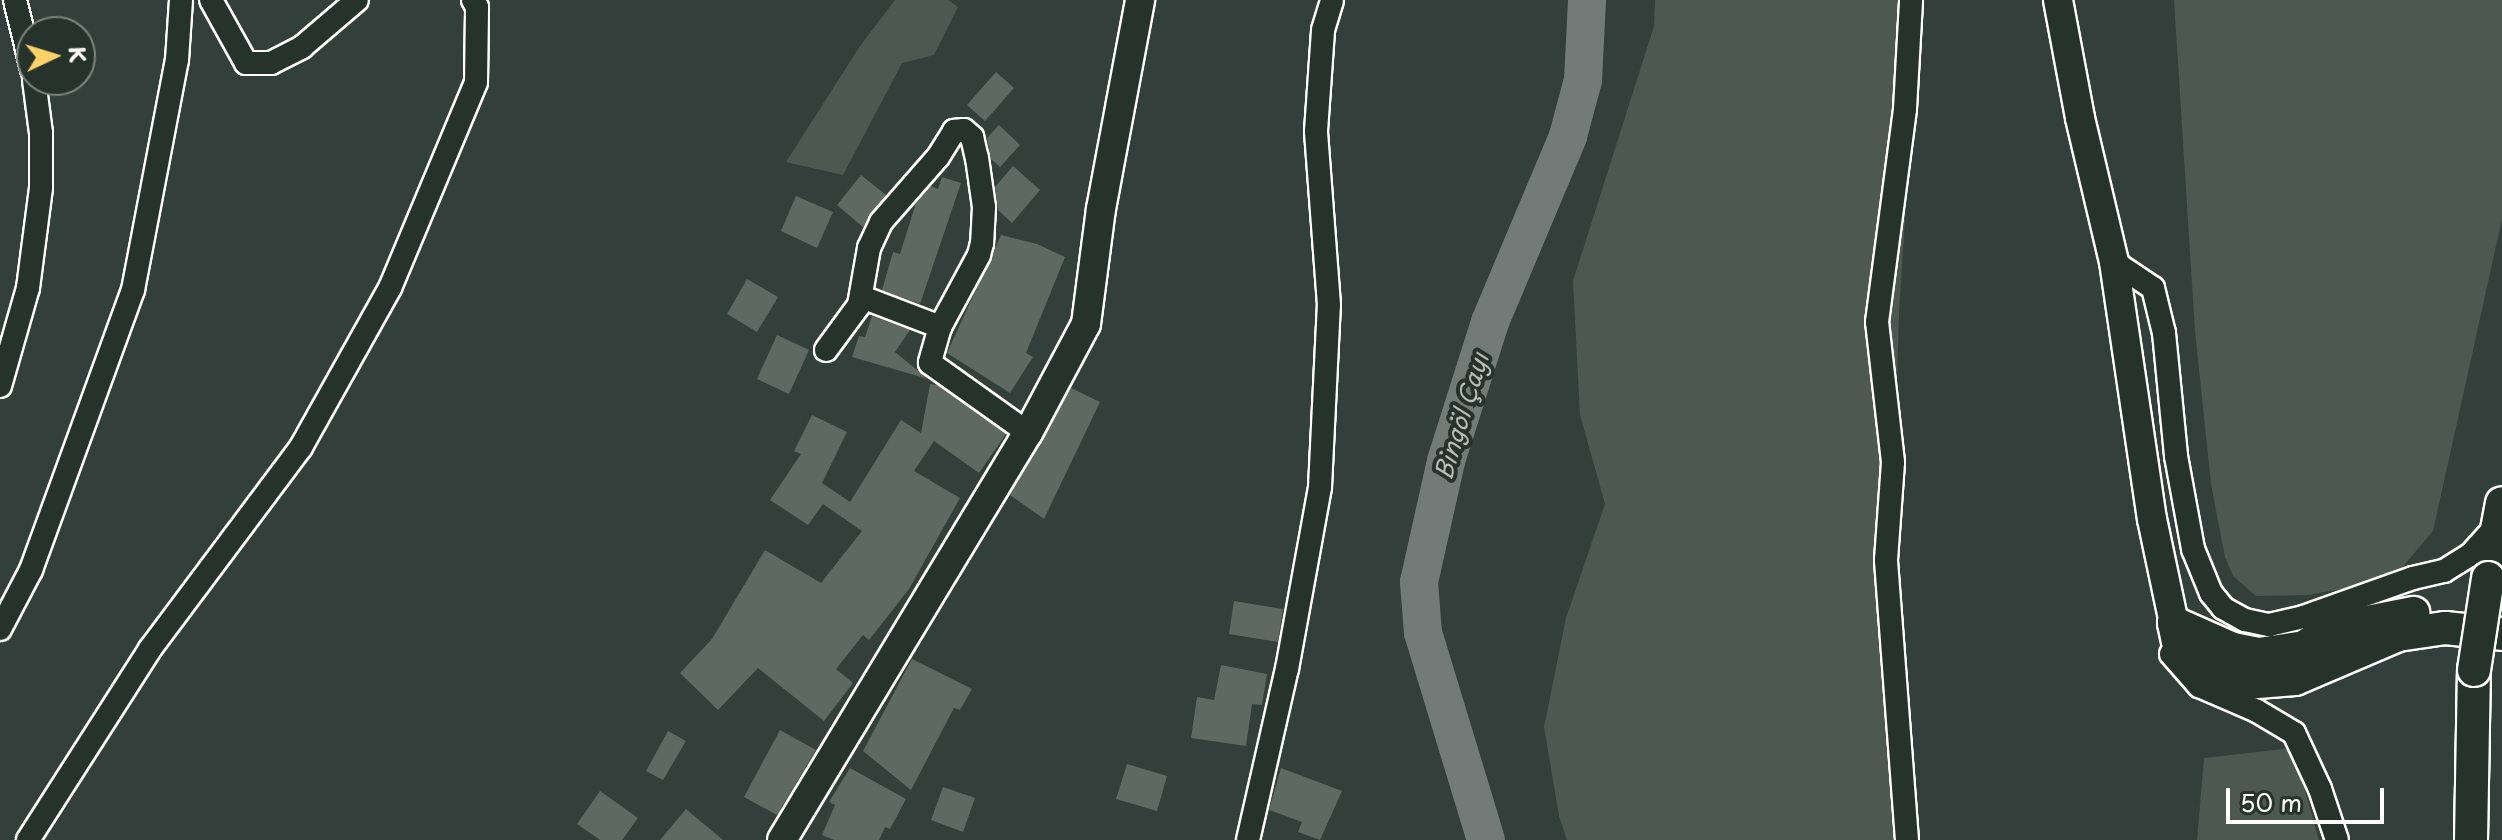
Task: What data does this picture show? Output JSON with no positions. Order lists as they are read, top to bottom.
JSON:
{
  "water": ["Bingöl Çayı"],
  "scale_bar": "50 m",
  "north": "right"
}
